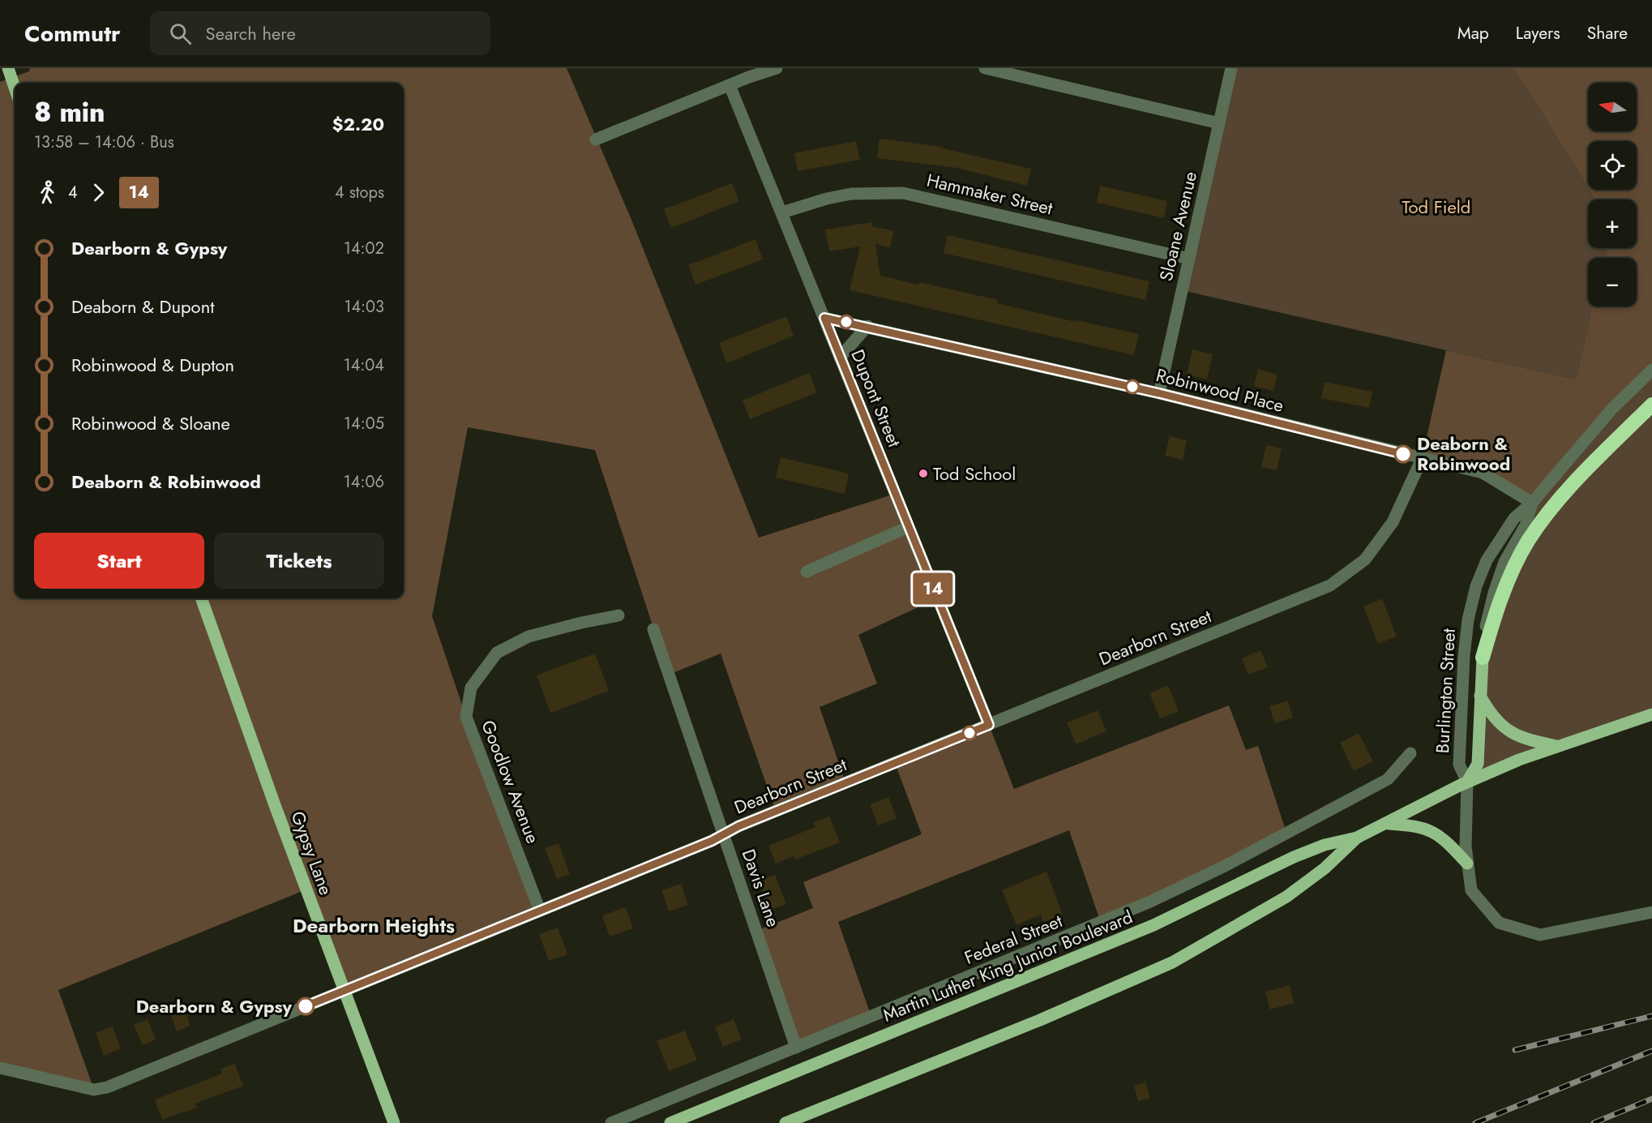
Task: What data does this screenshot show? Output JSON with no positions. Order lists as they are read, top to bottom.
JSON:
{
  "streets": {
    "main road": ["Burlington Street", "Gypsy Lane", "Martin Luther King Junior Boulevard"],
    "street": [
      "Hammaker Street",
      "Sloane Avenue",
      "Robinwood Place",
      "Dupont Street",
      "Dearborn Street",
      "Goodlow Avenue",
      "Davis Lane",
      "Federal Street"
    ]
  },
  "crossings": [
    ["Hammaker Street", "Sloane Avenue"],
    ["Hammaker Street", "Dupont Street"],
    ["Sloane Avenue", "Robinwood Place"],
    ["Robinwood Place", "Dupont Street"],
    ["Robinwood Place", "Dearborn Street"],
    ["Dupont Street", "Dearborn Street"],
    ["Dearborn Street", "Goodlow Avenue"],
    ["Dearborn Street", "Gypsy Lane"],
    ["Dearborn Street", "Davis Lane"],
    ["Burlington Street", "Martin Luther King Junior Boulevard"],
    ["Davis Lane", "Federal Street"]
  ],
  "districts": ["Dearborn Heights"],
  "parks": ["Tod Field"],
  "places": ["Deaborn & Robinwood", "Tod School", "Dearborn & Gypsy"],
  "lines": ["bus line 14"],
  "north": "left",
  "page": {
    "header": "Commutr",
    "search": "Search here",
    "nav": ["Map", "Layers", "Share"],
    "on_map": "14",
    "map_buttons": ["+", "−"],
    "heading": ["8 min", "13:58 – 14:06 · Bus", "$2.20"],
    "legs": ["4", "14", "4 stops"],
    "list": [
      {
        "name": "Dearborn & Gypsy",
        "value": "14:02"
      },
      {
        "name": "Deaborn & Dupont",
        "value": "14:03"
      },
      {
        "name": "Robinwood & Dupton",
        "value": "14:04"
      },
      {
        "name": "Robinwood & Sloane",
        "value": "14:05"
      },
      {
        "name": "Deaborn & Robinwood",
        "value": "14:06"
      }
    ],
    "buttons": ["Start", "Tickets"]
  }
}
